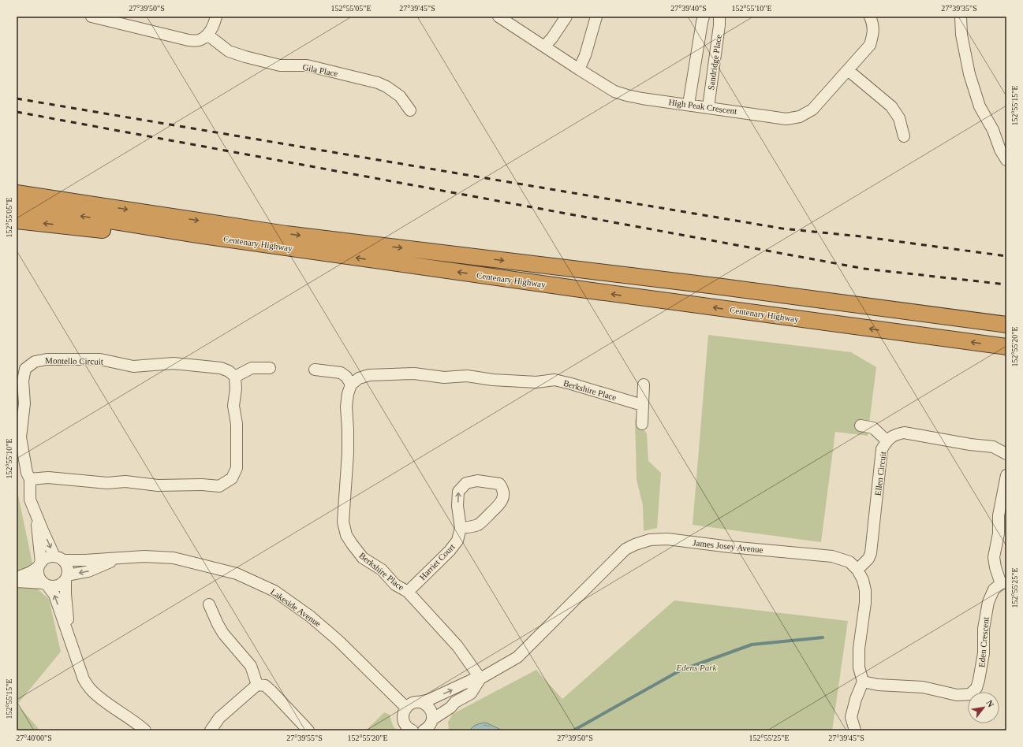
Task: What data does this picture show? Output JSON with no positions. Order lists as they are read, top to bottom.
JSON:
{
  "streets": {
    "highway": ["Centenary Highway"],
    "street": [
      "Sandridge Place",
      "Gila Place",
      "High Peak Crescent",
      "Montello Circuit",
      "Berkshire Place",
      "Ellen Circuit",
      "James Josey Avenue",
      "Harriet Court",
      "Lakeside Avenue",
      "Eden Crescent"
    ]
  },
  "crossings": [
    ["Sandridge Place", "High Peak Crescent"],
    ["Montello Circuit", "Lakeside Avenue"],
    ["Berkshire Place", "James Josey Avenue"],
    ["Berkshire Place", "Harriet Court"],
    ["Ellen Circuit", "James Josey Avenue"],
    ["James Josey Avenue", "Lakeside Avenue"],
    ["James Josey Avenue", "Eden Crescent"]
  ],
  "parks": ["Edens Park"],
  "north": "top right",
  "coordinates": [
    "27°39'50\"S",
    "152°55'05\"E",
    "27°39'45\"S",
    "27°39'40\"S",
    "152°55'10\"E",
    "27°39'35\"S",
    "152°55'15\"E",
    "152°55'20\"E",
    "152°55'25\"E",
    "27°40'00\"S",
    "27°39'55\"S"
  ]
}
